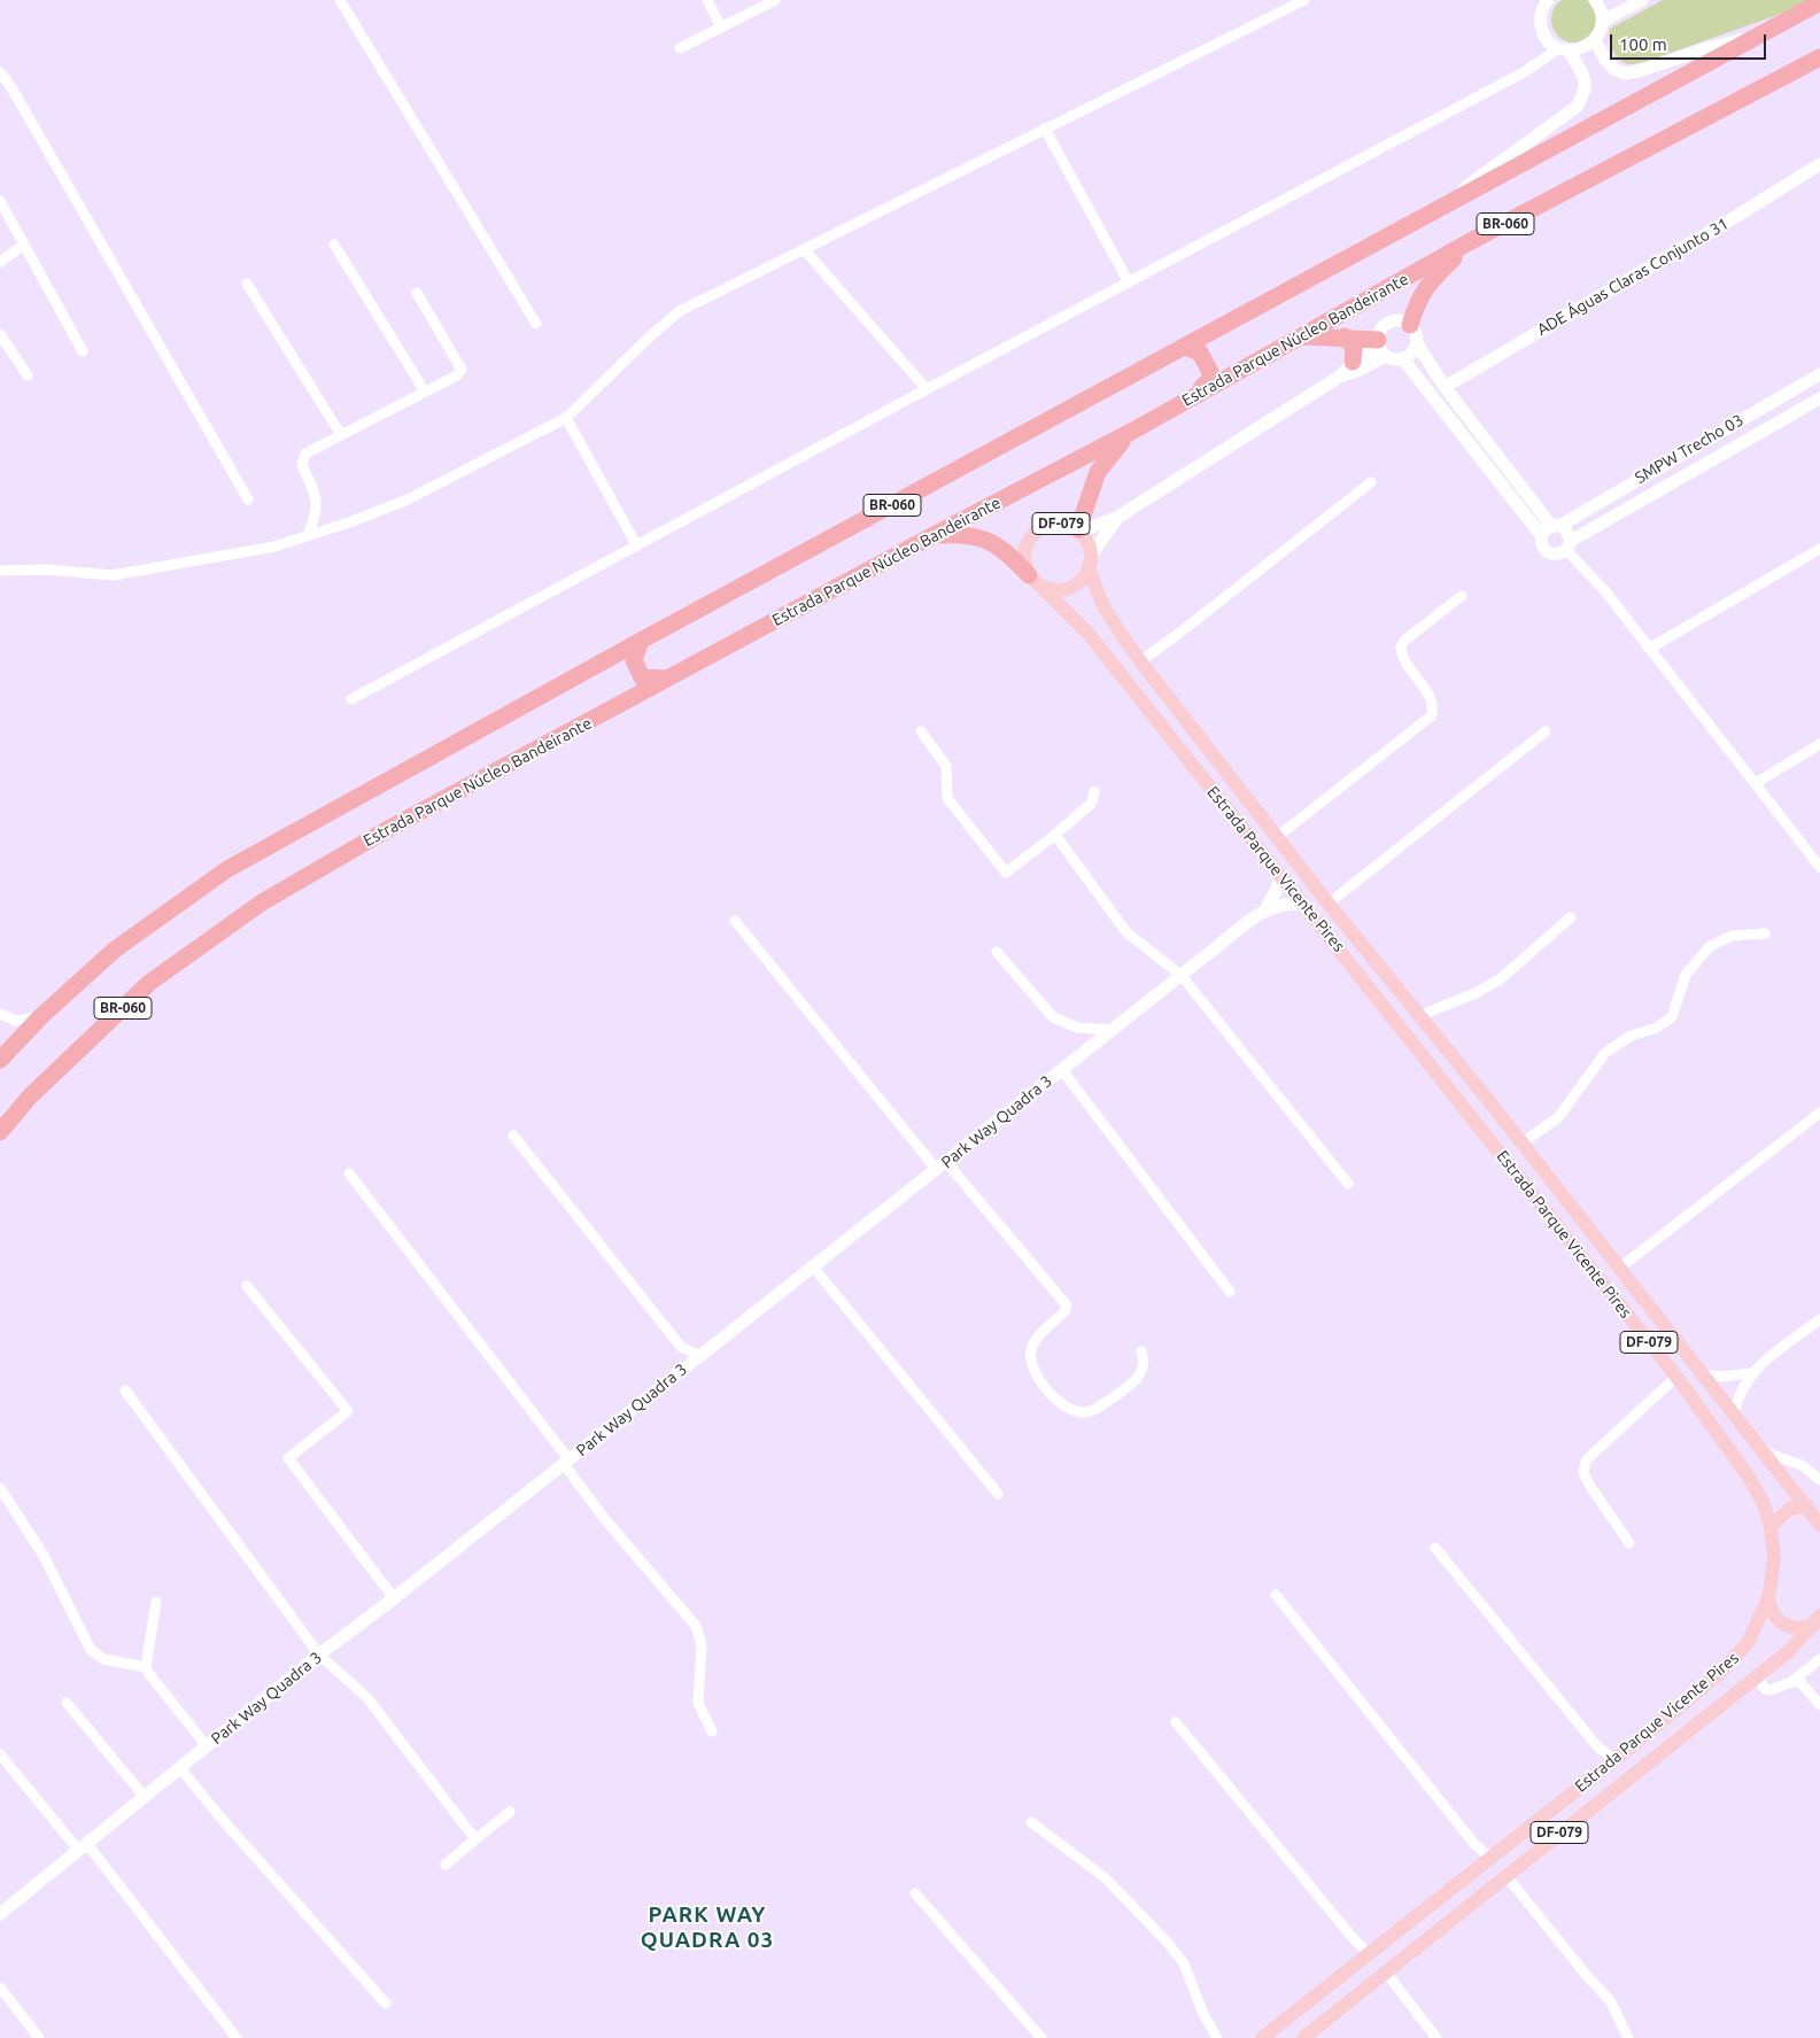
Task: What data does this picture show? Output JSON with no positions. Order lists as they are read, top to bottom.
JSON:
{
  "streets": {
    "highway": ["BR-060", "Estrada Parque Núcleo Bandeirante"],
    "main road": ["DF-079", "Estrada Parque Vicente Pires"],
    "street": ["ADE Águas Claras Conjunto 31", "SMPW Trecho 03", "Park Way Quadra 3"]
  },
  "crossings": [
    ["DF-079", "Estrada Parque Vicente Pires"],
    ["Estrada Parque Vicente Pires", "Park Way Quadra 3"]
  ],
  "districts": ["PARK WAY QUADRA 03"],
  "scale_bar": "100 m"
}
